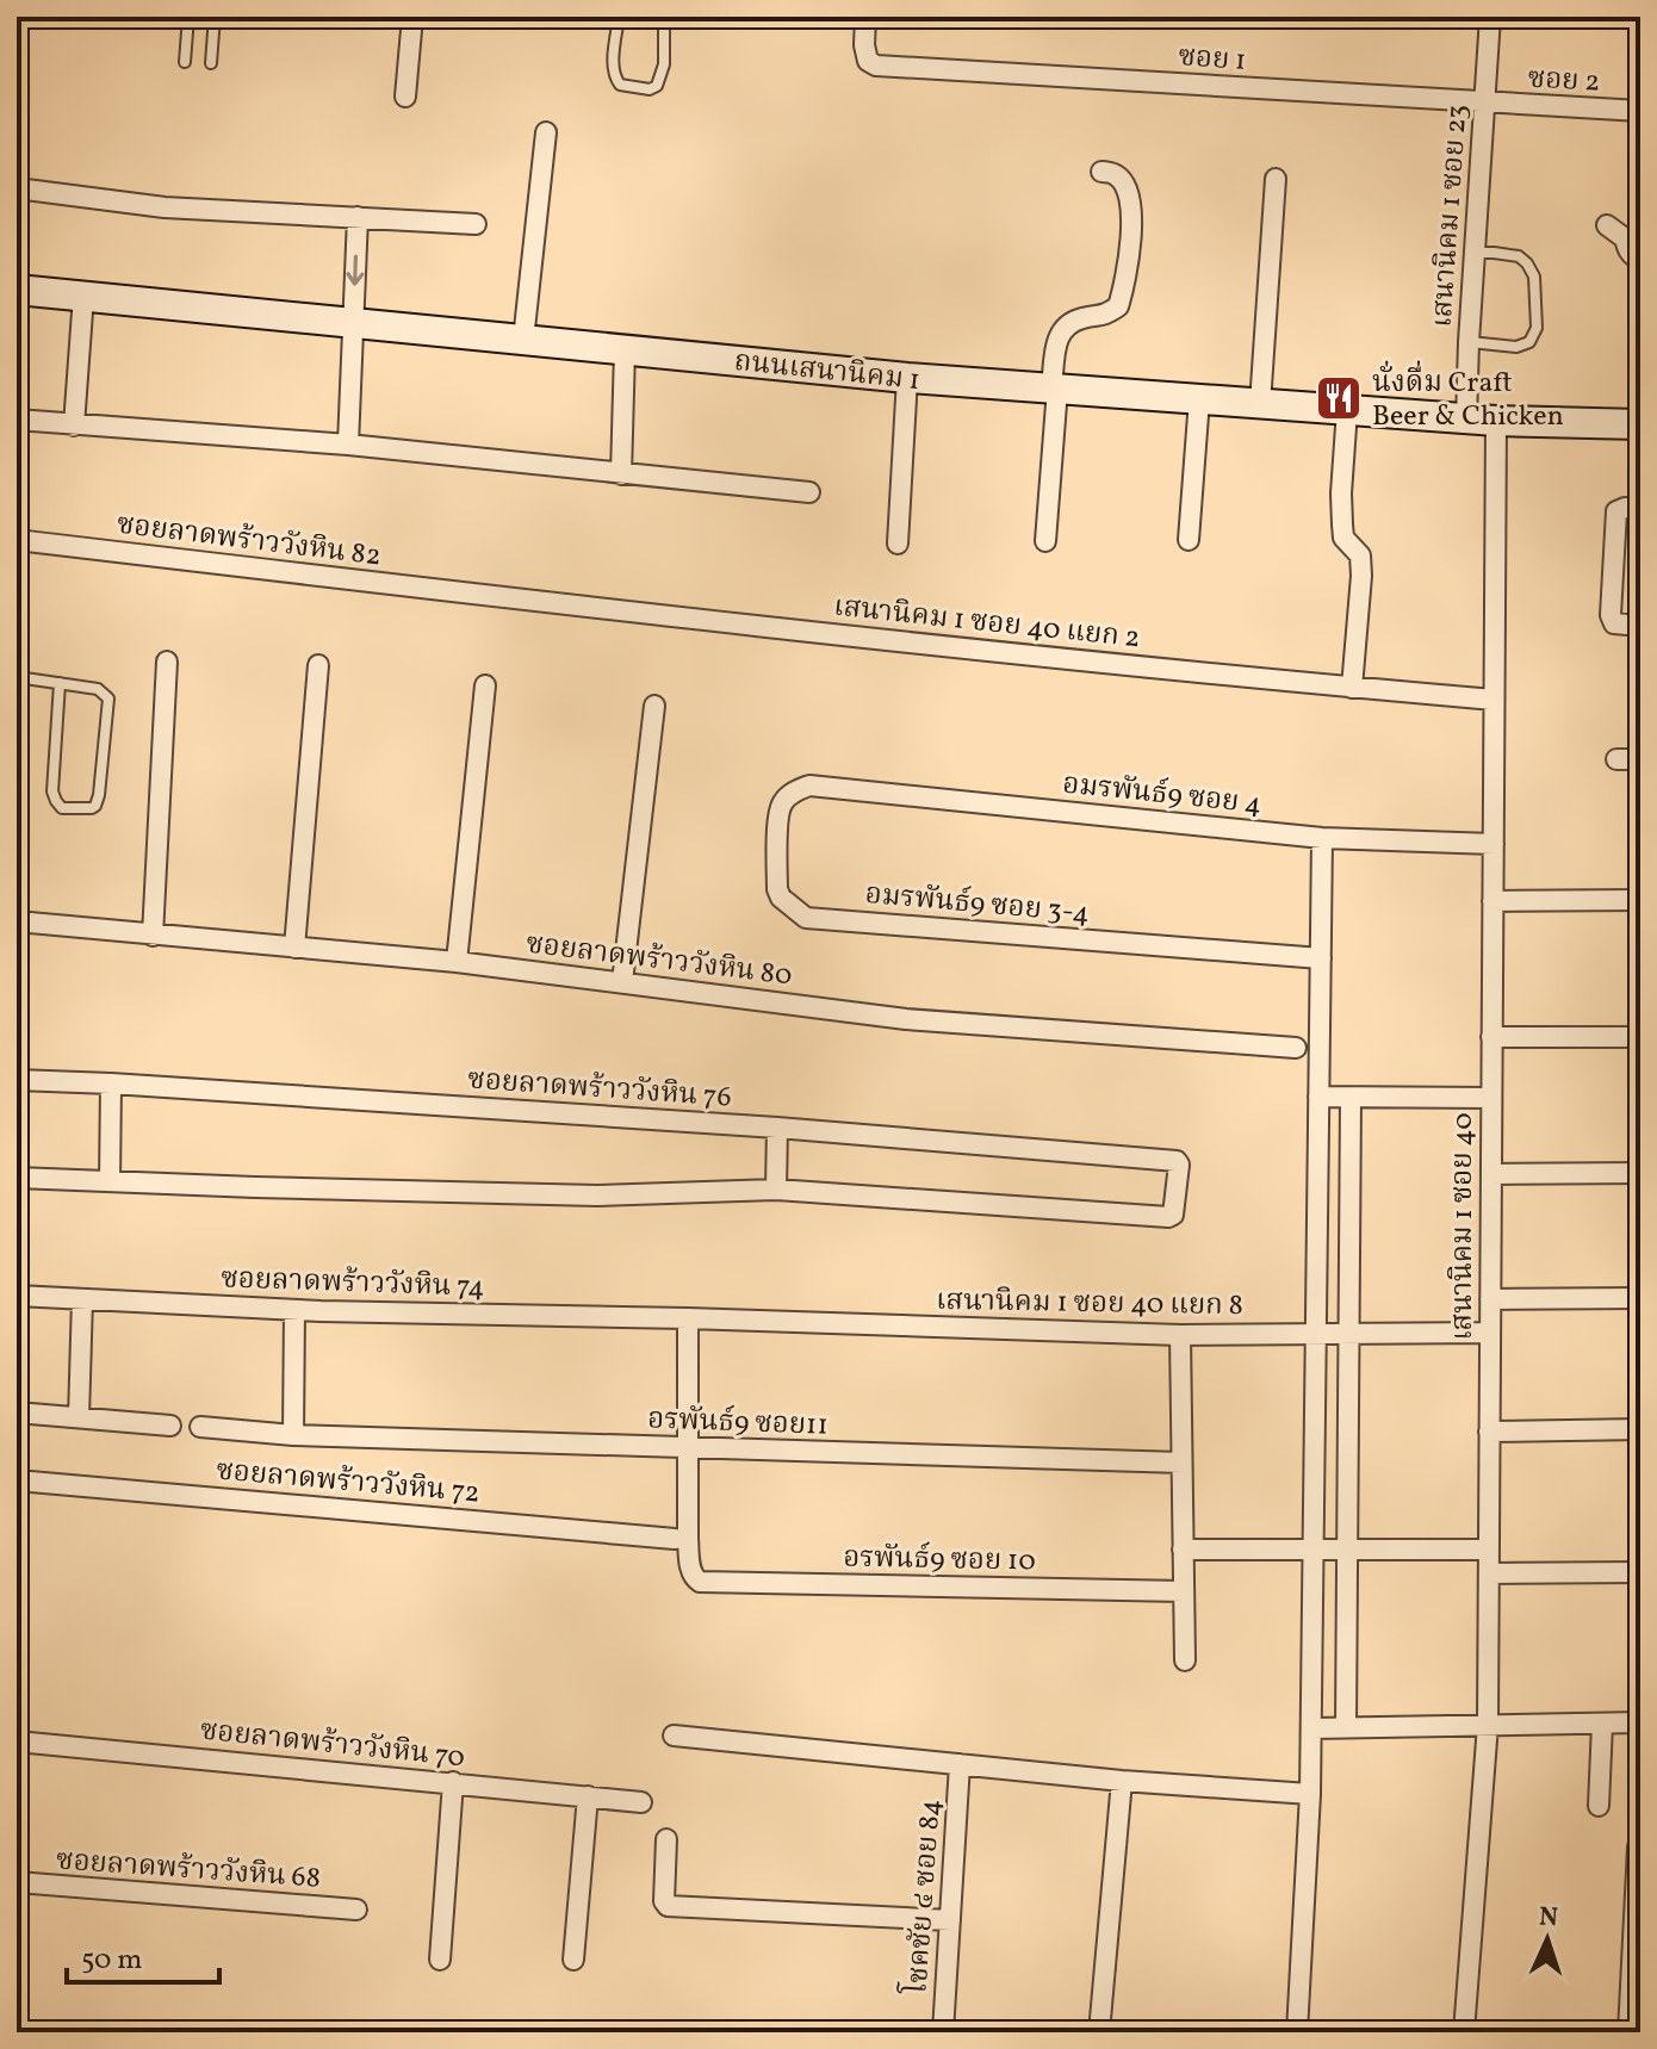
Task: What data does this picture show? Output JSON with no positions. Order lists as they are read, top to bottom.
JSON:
{
  "streets": {
    "street": [
      "ซอย 1",
      "ซอย 2",
      "เสนานิคม 1 ซอย 23",
      "ถนนเสนานิคม 1",
      "ซอยลาดพร้าววังหิน 82",
      "เสนานิคม 1 ซอย 40 แยก 2",
      "อมรพันธ์9 ซอย 4",
      "อมรพันธ์9 ซอย 3-4",
      "ซอยลาดพร้าววังหิน 80",
      "ซอยลาดพร้าววังหิน 76",
      "เสนานิคม 1 ซอย 40",
      "ซอยลาดพร้าววังหิน 74",
      "เสนานิคม 1 ซอย 40 แยก 8",
      "อรพันธ์9 ซอย11",
      "ซอยลาดพร้าววังหิน 72",
      "อรพันธ์9 ซอย 10",
      "ซอยลาดพร้าววังหิน 70",
      "ซอยลาดพร้าววังหิน 68",
      "โชคชัย ๔ ซอย 84"
    ]
  },
  "crossings": [
    ["ซอย 1", "ซอย 2"],
    ["ซอย 1", "เสนานิคม 1 ซอย 23"],
    ["ซอย 2", "เสนานิคม 1 ซอย 23"],
    ["เสนานิคม 1 ซอย 23", "ถนนเสนานิคม 1"],
    ["ถนนเสนานิคม 1", "เสนานิคม 1 ซอย 40"],
    ["ซอยลาดพร้าววังหิน 82", "เสนานิคม 1 ซอย 40 แยก 2"],
    ["เสนานิคม 1 ซอย 40 แยก 2", "เสนานิคม 1 ซอย 40"],
    ["อมรพันธ์9 ซอย 4", "อมรพันธ์9 ซอย 3-4"],
    ["อมรพันธ์9 ซอย 4", "เสนานิคม 1 ซอย 40"],
    ["เสนานิคม 1 ซอย 40", "เสนานิคม 1 ซอย 40 แยก 8"],
    ["ซอยลาดพร้าววังหิน 74", "เสนานิคม 1 ซอย 40 แยก 8"],
    ["อรพันธ์9 ซอย11", "อรพันธ์9 ซอย 10"]
  ],
  "places": {
    "restaurant": ["นั่งดื่ม Craft Beer & Chicken"]
  },
  "scale_bar": "50 m",
  "north": "top"
}
